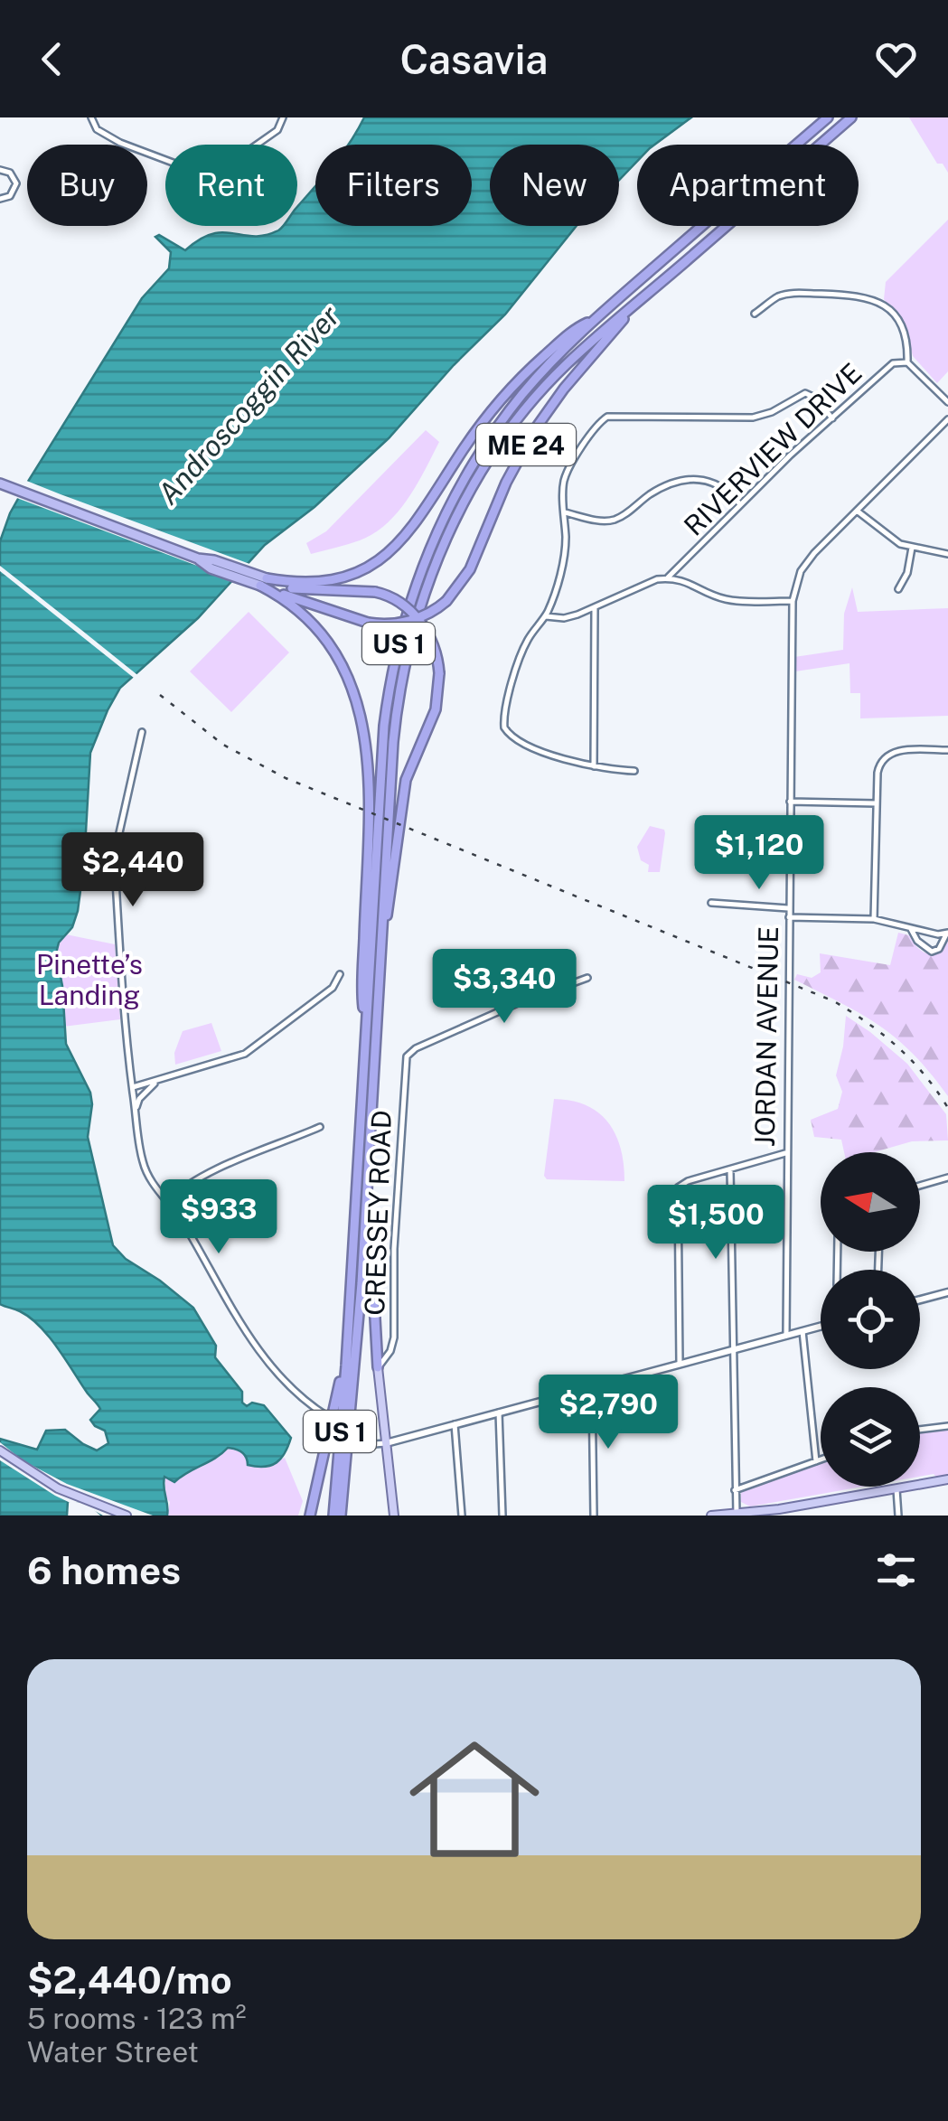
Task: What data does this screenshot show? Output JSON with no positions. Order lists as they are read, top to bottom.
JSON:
{
  "streets": {
    "highway": ["ME 24", "US 1"],
    "street": ["RIVERVIEW DRIVE", "JORDAN AVENUE", "CRESSEY ROAD"]
  },
  "crossings": [
    ["ME 24", "US 1"]
  ],
  "water": ["Androscoggin River"],
  "parks": ["Pinette’s Landing"],
  "north": "left",
  "page": {
    "header": "Casavia",
    "chip": [
      "Buy",
      "Rent",
      "Filters",
      "New",
      "Apartment"
    ],
    "price": [
      "$1,120",
      "$2,440",
      "$3,340",
      "$933",
      "$1,500",
      "$2,790"
    ],
    "heading": "6 homes",
    "list": [
      {
        "name": "$2,440/mo",
        "note": "5 rooms · 123 m² · Water Street"
      }
    ]
  }
}
